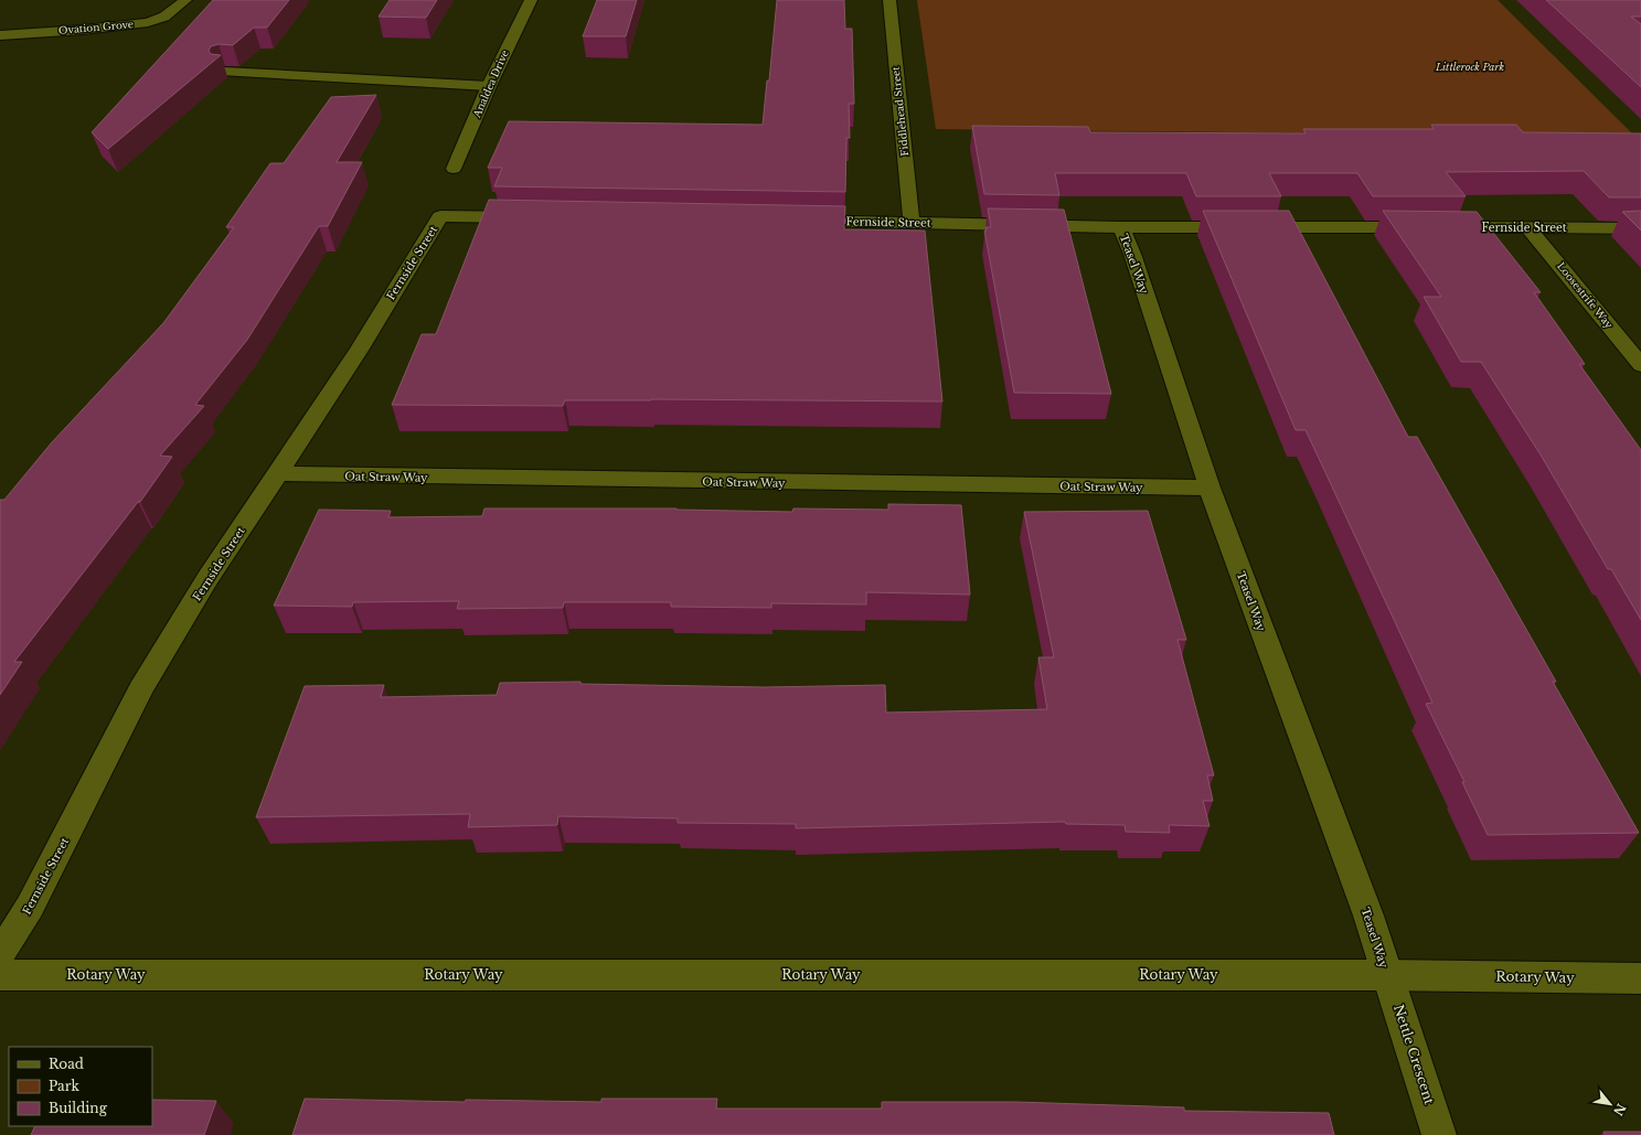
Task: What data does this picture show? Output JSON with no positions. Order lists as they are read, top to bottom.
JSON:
{
  "streets": {
    "street": [
      "Ovation Grove",
      "Analdea Drive",
      "Fiddlehead Street",
      "Fernside Street",
      "Teasel Way",
      "Loosestrife Way",
      "Oat Straw Way",
      "Rotary Way",
      "Nettle Crescent"
    ]
  },
  "crossings": [
    ["Fiddlehead Street", "Fernside Street"],
    ["Fernside Street", "Teasel Way"],
    ["Fernside Street", "Loosestrife Way"],
    ["Fernside Street", "Oat Straw Way"],
    ["Teasel Way", "Oat Straw Way"],
    ["Teasel Way", "Rotary Way"],
    ["Teasel Way", "Nettle Crescent"],
    ["Rotary Way", "Nettle Crescent"]
  ],
  "parks": ["Littlerock Park"],
  "legend": ["Road", "Park", "Building"],
  "north": "bottom right"
}
